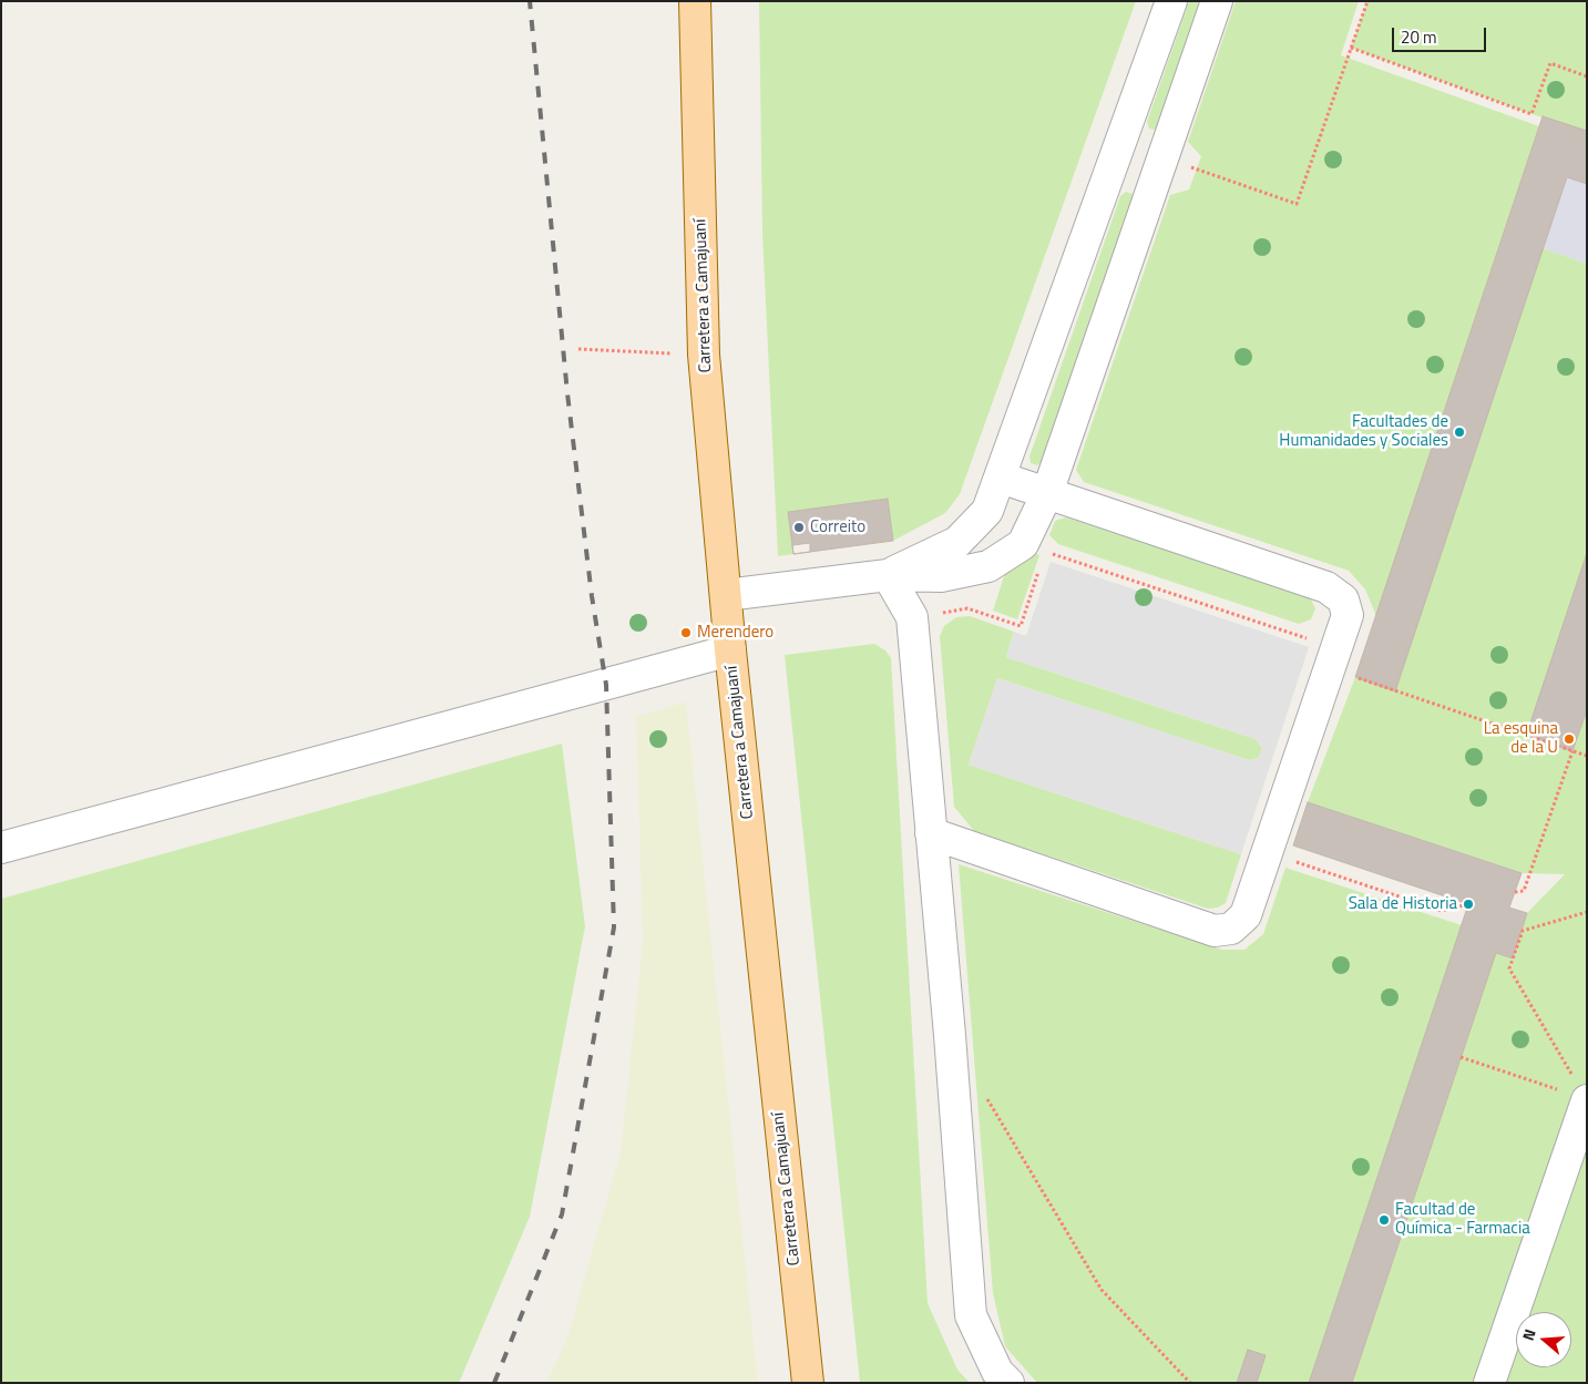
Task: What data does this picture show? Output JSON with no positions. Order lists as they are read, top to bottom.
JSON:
{
  "streets": {
    "main road": ["Carretera a Camajuaní"]
  },
  "places": [
    "Facultades de Humanidades y Sociales",
    "Correito",
    "Merendero",
    "La esquina de la U",
    "Sala de Historia",
    "Facultad de Química - Farmacia"
  ],
  "scale_bar": "20 m",
  "north": "left"
}
